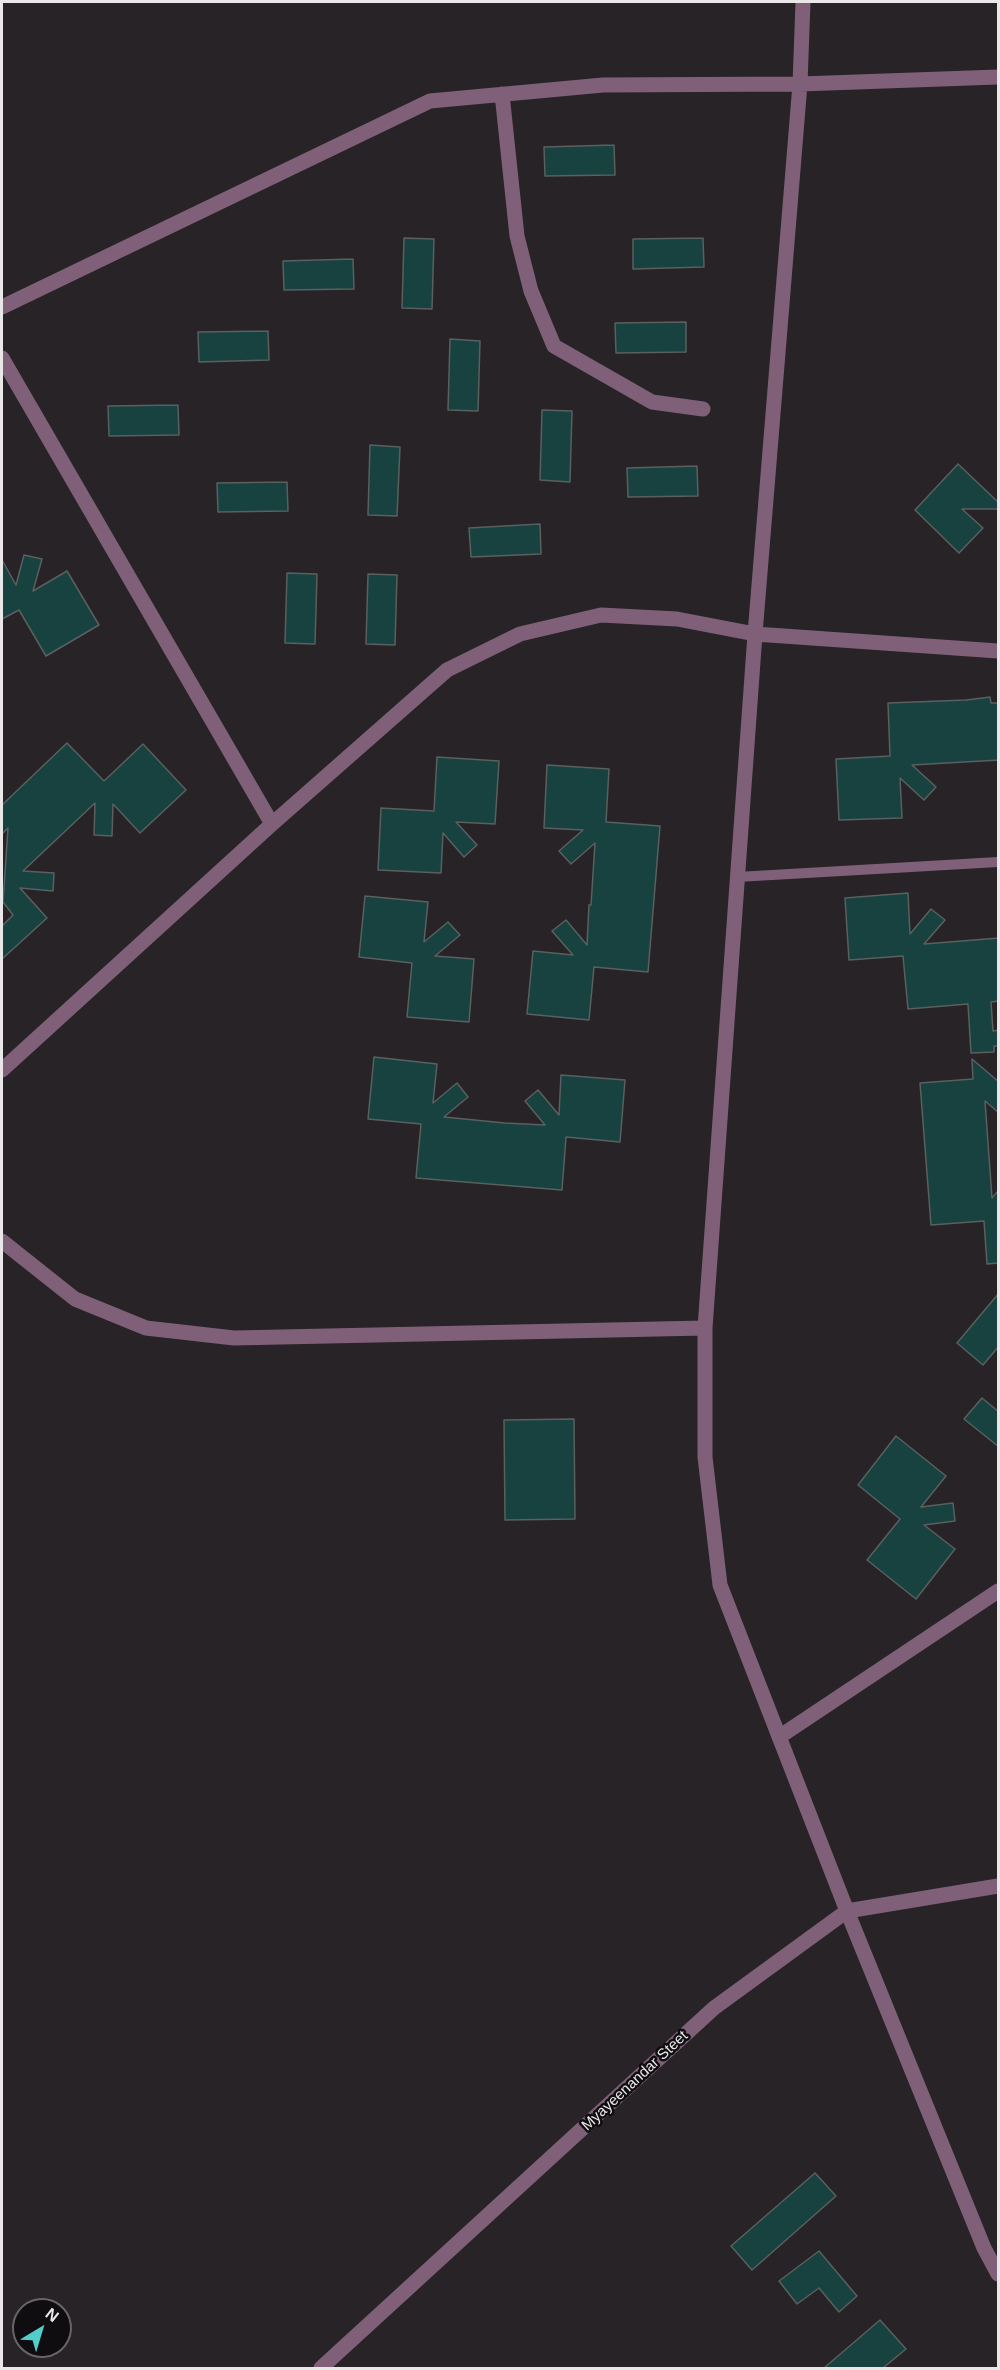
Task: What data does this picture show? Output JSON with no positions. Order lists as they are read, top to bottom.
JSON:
{
  "streets": {
    "street": ["Myayeenandar Steet"]
  },
  "north": "top right"
}
